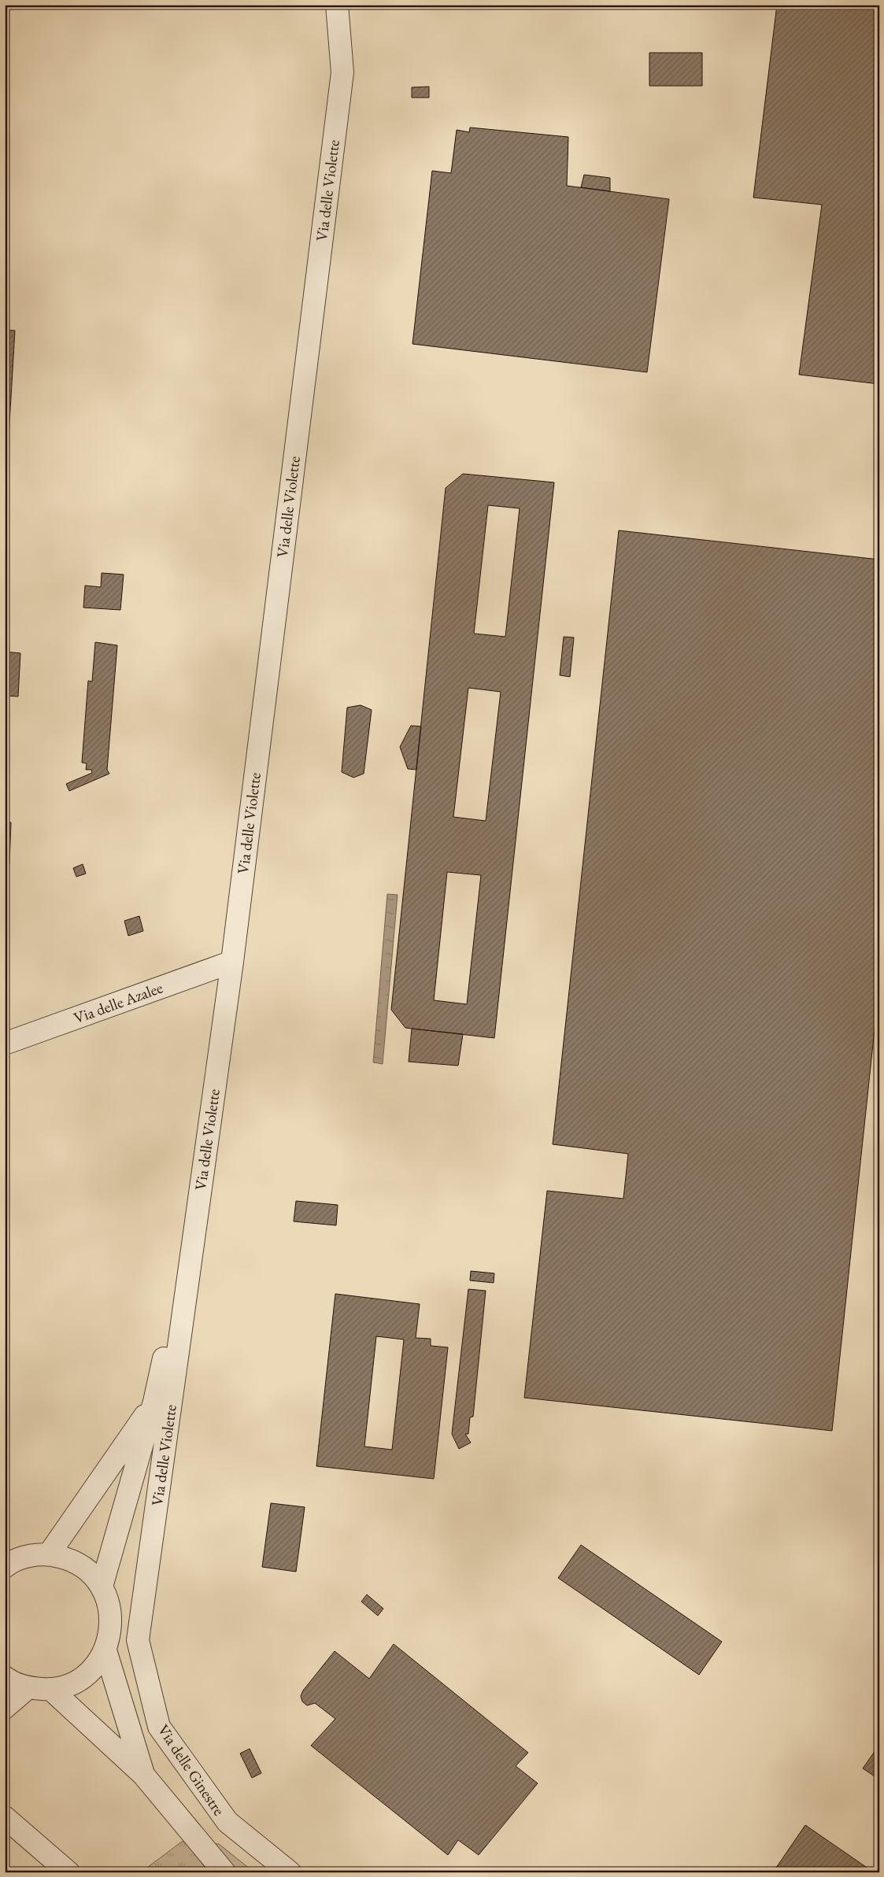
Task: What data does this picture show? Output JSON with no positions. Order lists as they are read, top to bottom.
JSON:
{
  "streets": {
    "street": ["Via delle Violette", "Via delle Azalee", "Via delle Ginestre"]
  },
  "crossings": [
    ["Via delle Violette", "Via delle Azalee"],
    ["Via delle Violette", "Via delle Ginestre"]
  ]
}
